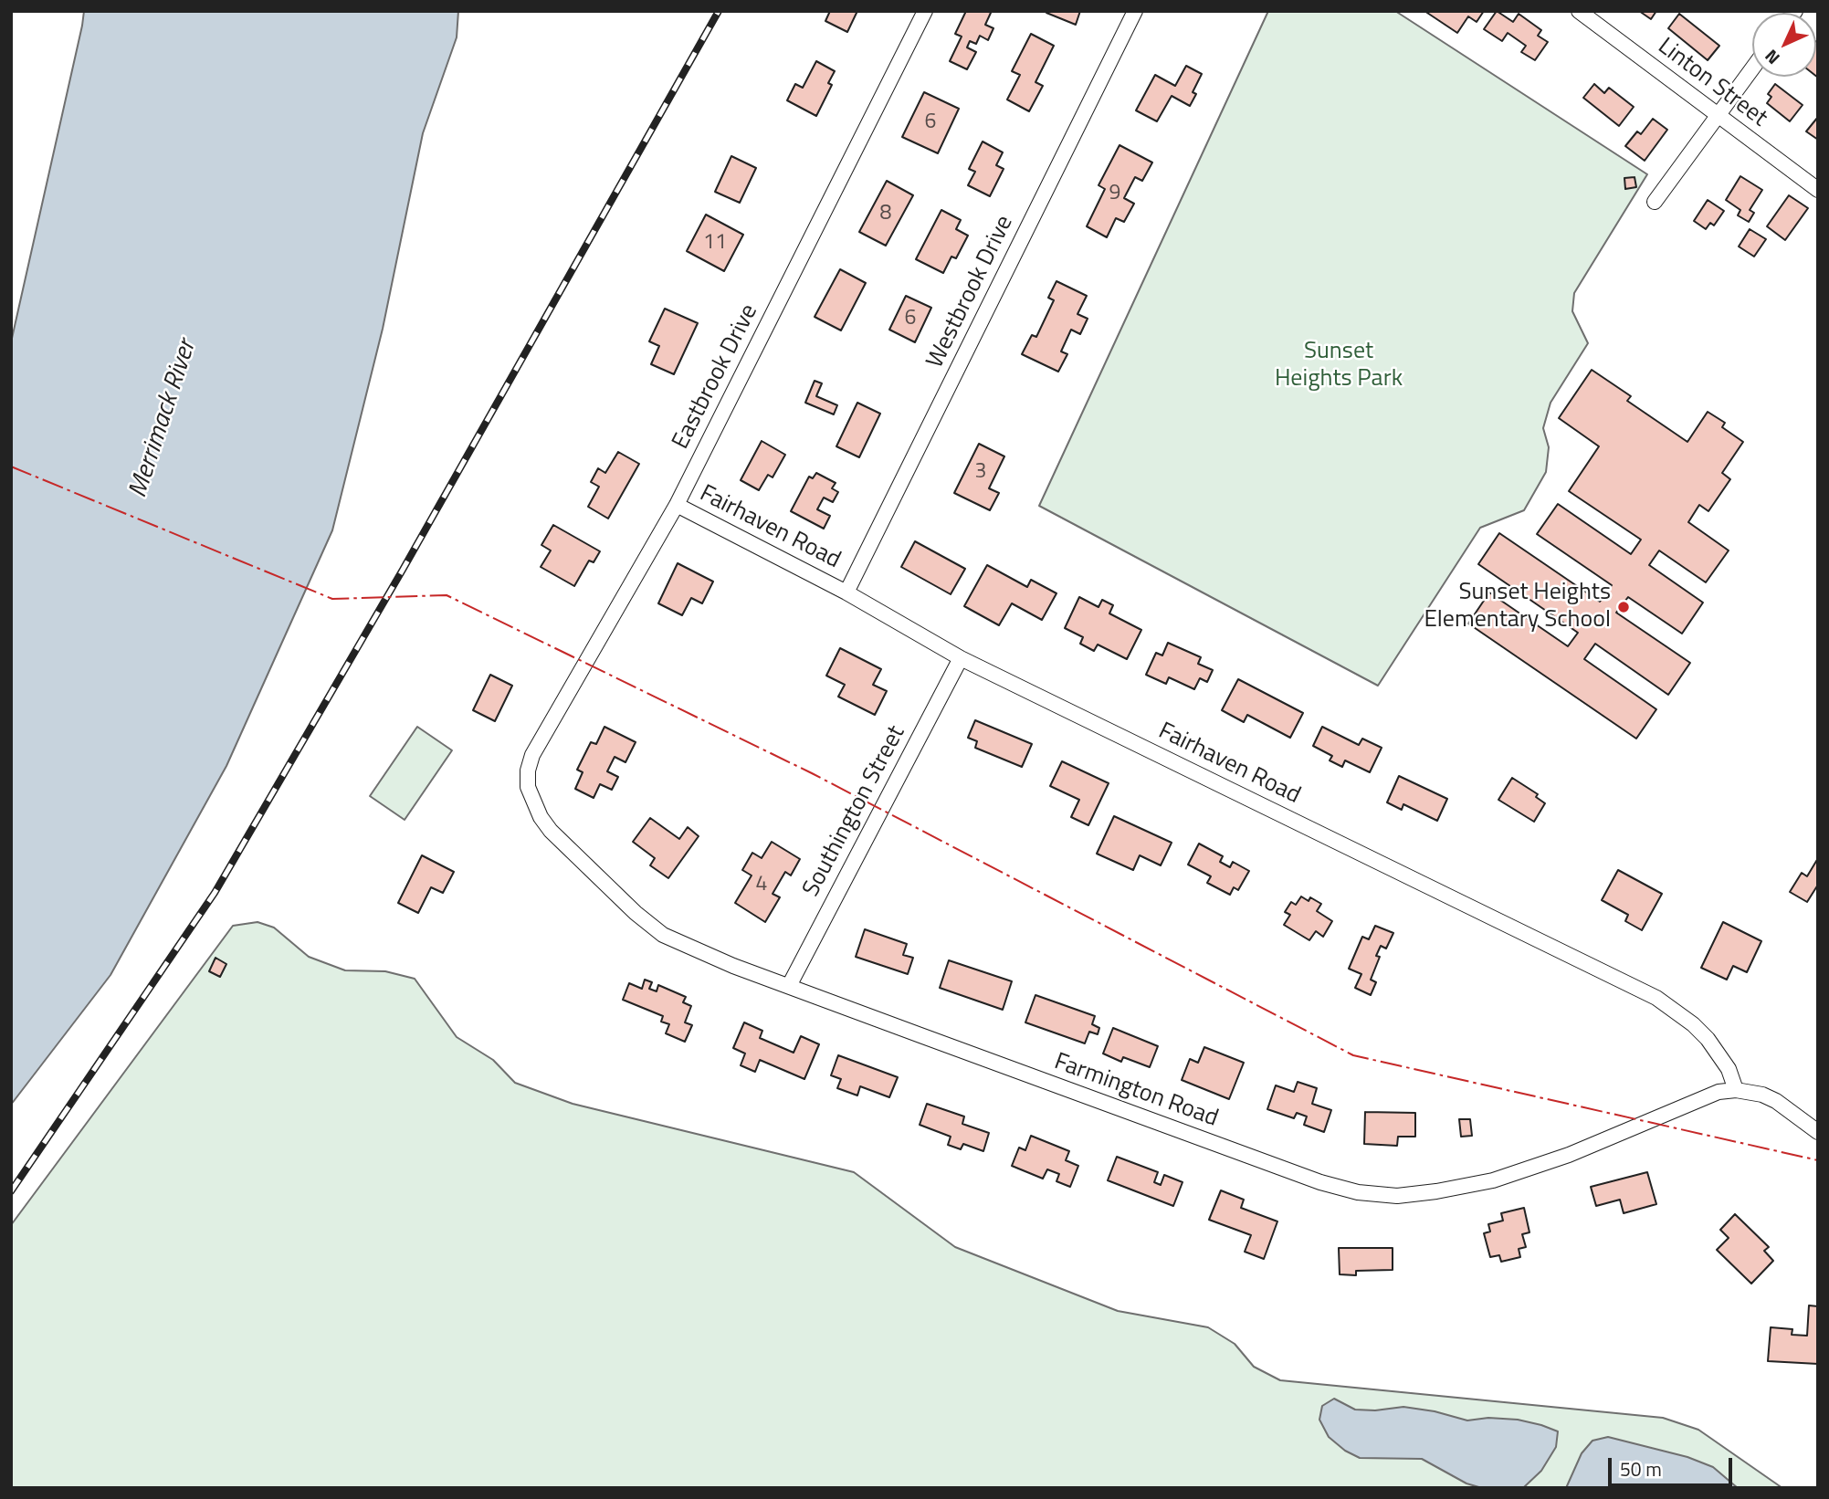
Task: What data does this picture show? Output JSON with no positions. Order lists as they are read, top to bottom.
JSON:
{
  "streets": {
    "street": [
      "Linton Street",
      "Westbrook Drive",
      "Eastbrook Drive",
      "Fairhaven Road",
      "Southington Street",
      "Farmington Road"
    ]
  },
  "crossings": [
    ["Westbrook Drive", "Fairhaven Road"],
    ["Eastbrook Drive", "Fairhaven Road"],
    ["Eastbrook Drive", "Farmington Road"],
    ["Fairhaven Road", "Southington Street"],
    ["Fairhaven Road", "Farmington Road"],
    ["Southington Street", "Farmington Road"]
  ],
  "water": ["Merrimack River"],
  "parks": ["Sunset Heights Park"],
  "places": ["Sunset Heights Elementary School"],
  "house_numbers": [
    "6",
    "9",
    "8",
    "11",
    "6",
    "3",
    "4"
  ],
  "scale_bar": "50 m",
  "north": "bottom left"
}
